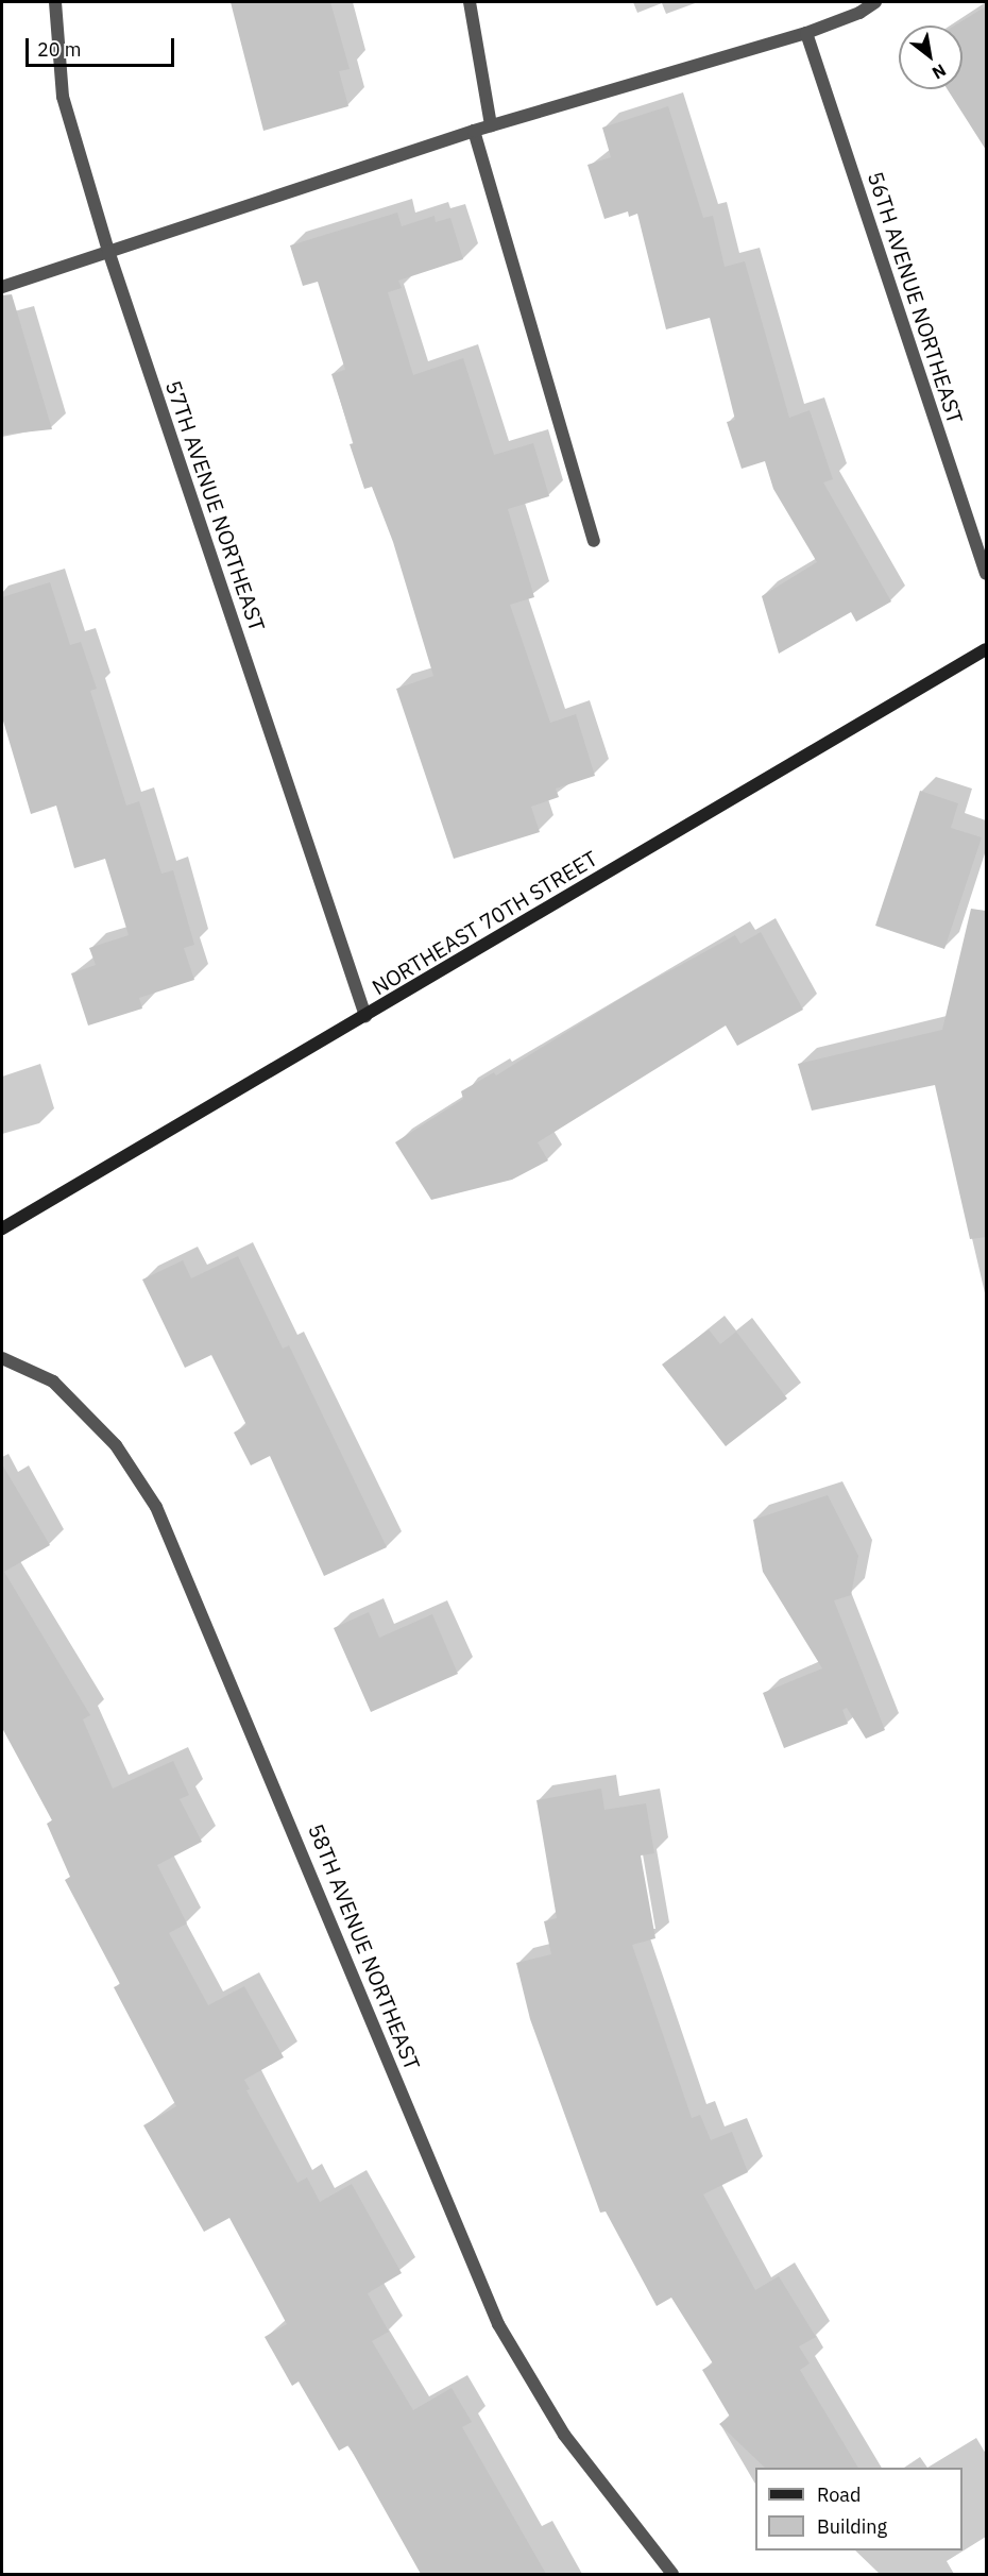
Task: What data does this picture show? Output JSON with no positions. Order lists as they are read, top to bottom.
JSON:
{
  "streets": {
    "main road": ["NORTHEAST 70TH STREET"],
    "street": ["56TH AVENUE NORTHEAST", "57TH AVENUE NORTHEAST", "58TH AVENUE NORTHEAST"]
  },
  "crossings": [
    ["57TH AVENUE NORTHEAST", "NORTHEAST 70TH STREET"]
  ],
  "legend": ["Road", "Building"],
  "scale_bar": "20 m",
  "north": "bottom right"
}
